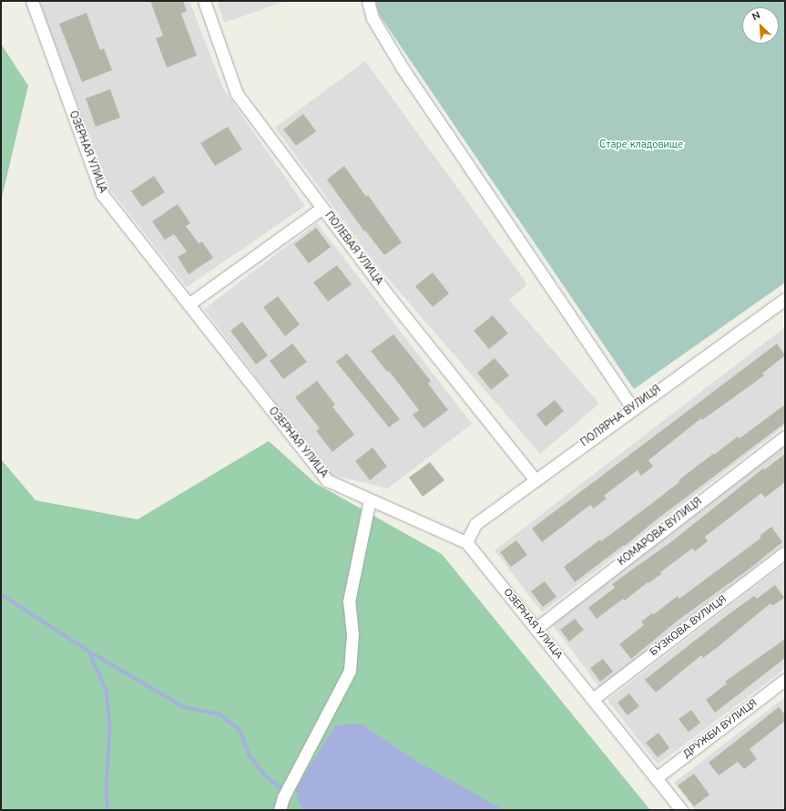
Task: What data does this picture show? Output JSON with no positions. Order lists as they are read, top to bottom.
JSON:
{
  "streets": {
    "street": [
      "ОЗЕРНАЯ УЛИЦА",
      "ПОЛЕВАЯ УЛИЦА",
      "ПОЛЯРНА ВУЛИЦЯ",
      "КОМАРОВА ВУЛИЦЯ",
      "БУЗКОВА ВУЛИЦЯ",
      "ДРУЖБИ ВУЛИЦЯ"
    ]
  },
  "crossings": [
    ["ОЗЕРНАЯ УЛИЦА", "ПОЛЯРНА ВУЛИЦЯ"],
    ["ОЗЕРНАЯ УЛИЦА", "КОМАРОВА ВУЛИЦЯ"],
    ["ОЗЕРНАЯ УЛИЦА", "БУЗКОВА ВУЛИЦЯ"],
    ["ОЗЕРНАЯ УЛИЦА", "ДРУЖБИ ВУЛИЦЯ"],
    ["ПОЛЕВАЯ УЛИЦА", "ПОЛЯРНА ВУЛИЦЯ"]
  ],
  "parks": ["Старе кладовище"],
  "north": "top left"
}
